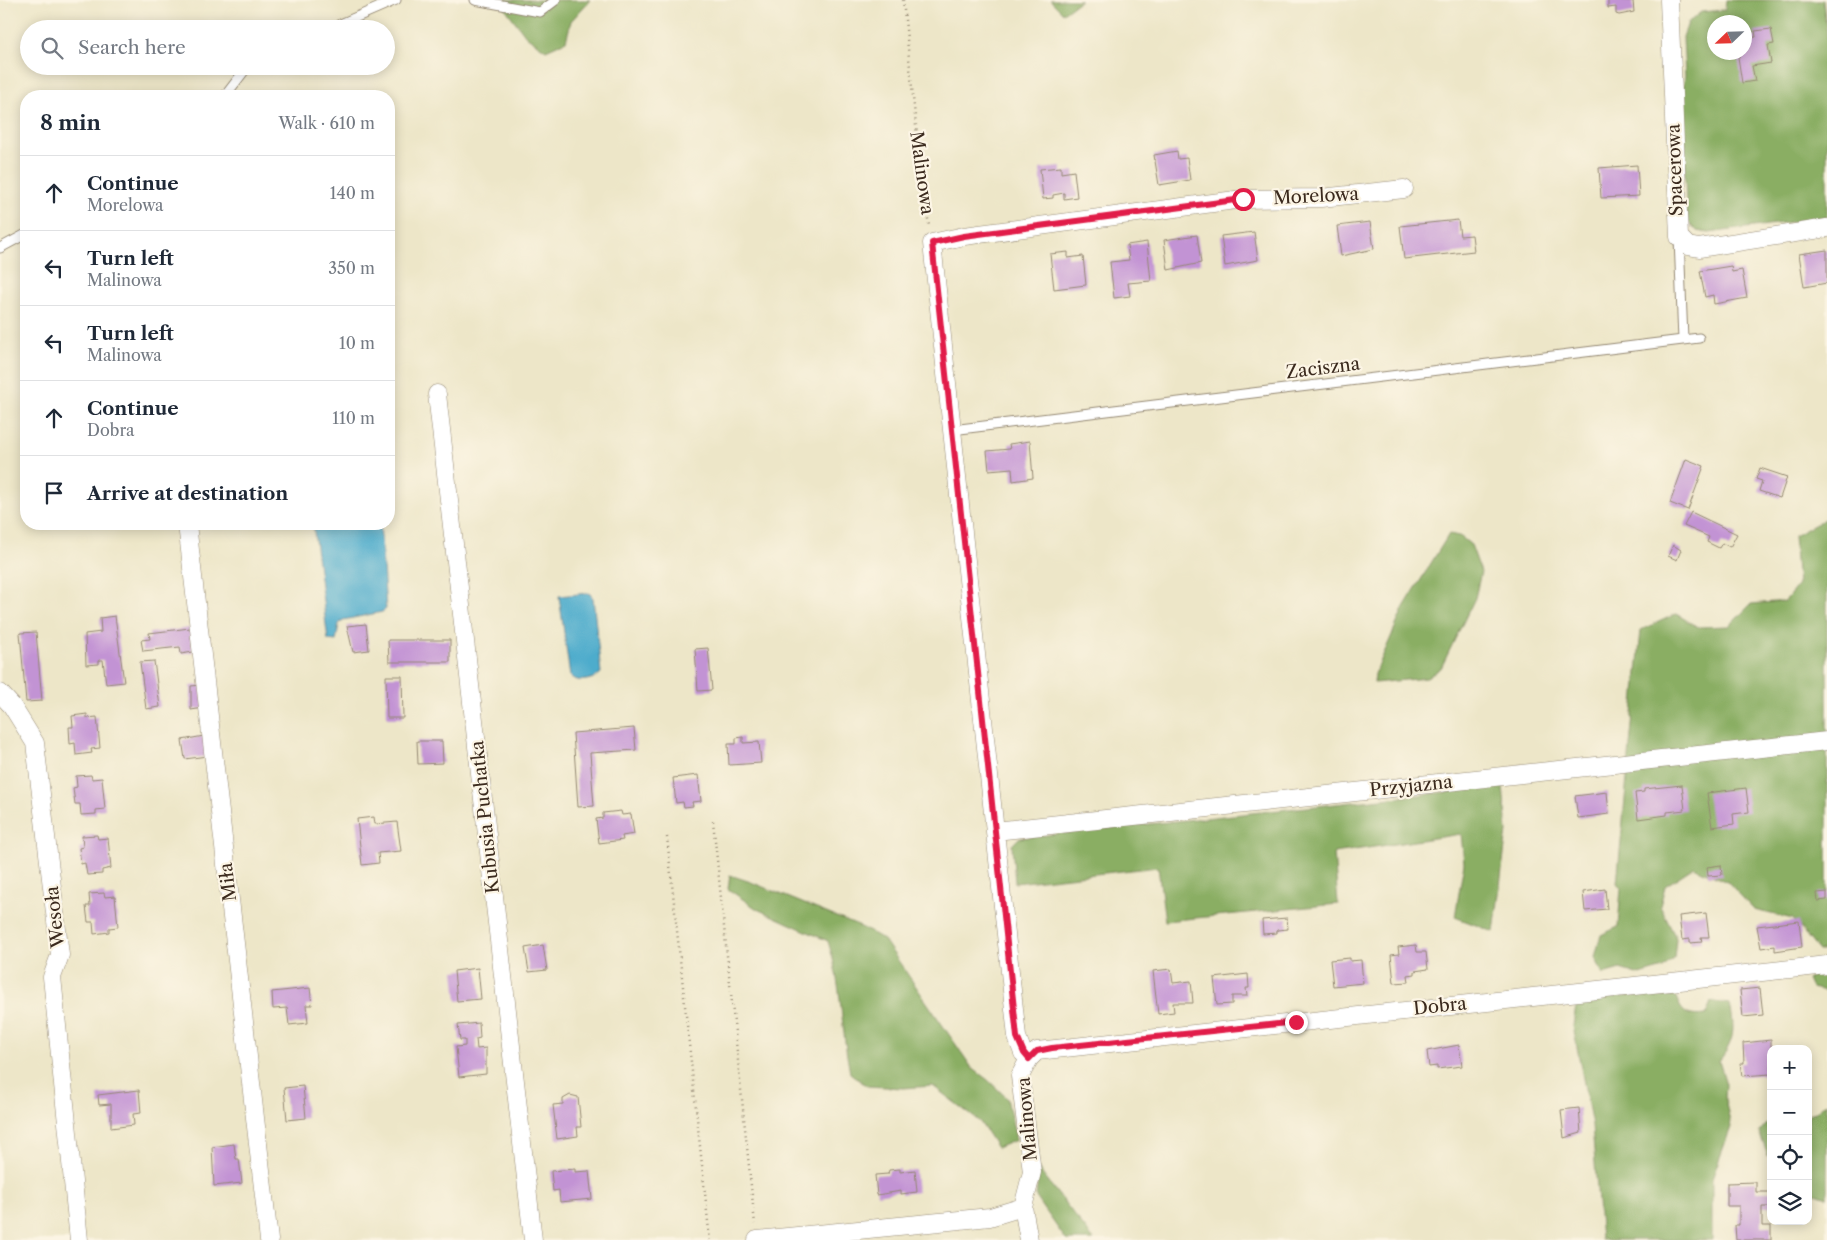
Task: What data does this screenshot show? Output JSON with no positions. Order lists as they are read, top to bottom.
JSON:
{
  "streets": {
    "street": [
      "Spacerowa",
      "Malinowa",
      "Morelowa",
      "Przyjazna",
      "Kubusia Puchatka",
      "Miła",
      "Wesoła",
      "Dobra"
    ],
    "lane": ["Zaciszna"]
  },
  "crossings": [
    ["Spacerowa", "Zaciszna"],
    ["Malinowa", "Morelowa"],
    ["Malinowa", "Zaciszna"],
    ["Malinowa", "Przyjazna"],
    ["Malinowa", "Dobra"]
  ],
  "north": "bottom left",
  "page": {
    "search": "Search here",
    "heading": ["8 min", "Walk · 610 m"],
    "list": [
      ["Continue", "Morelowa", "140 m"],
      ["Turn left", "Malinowa", "350 m"],
      ["Turn left", "Malinowa", "10 m"],
      ["Continue", "Dobra", "110 m"],
      "Arrive at destination"
    ],
    "map_buttons": ["+", "−"]
  }
}
